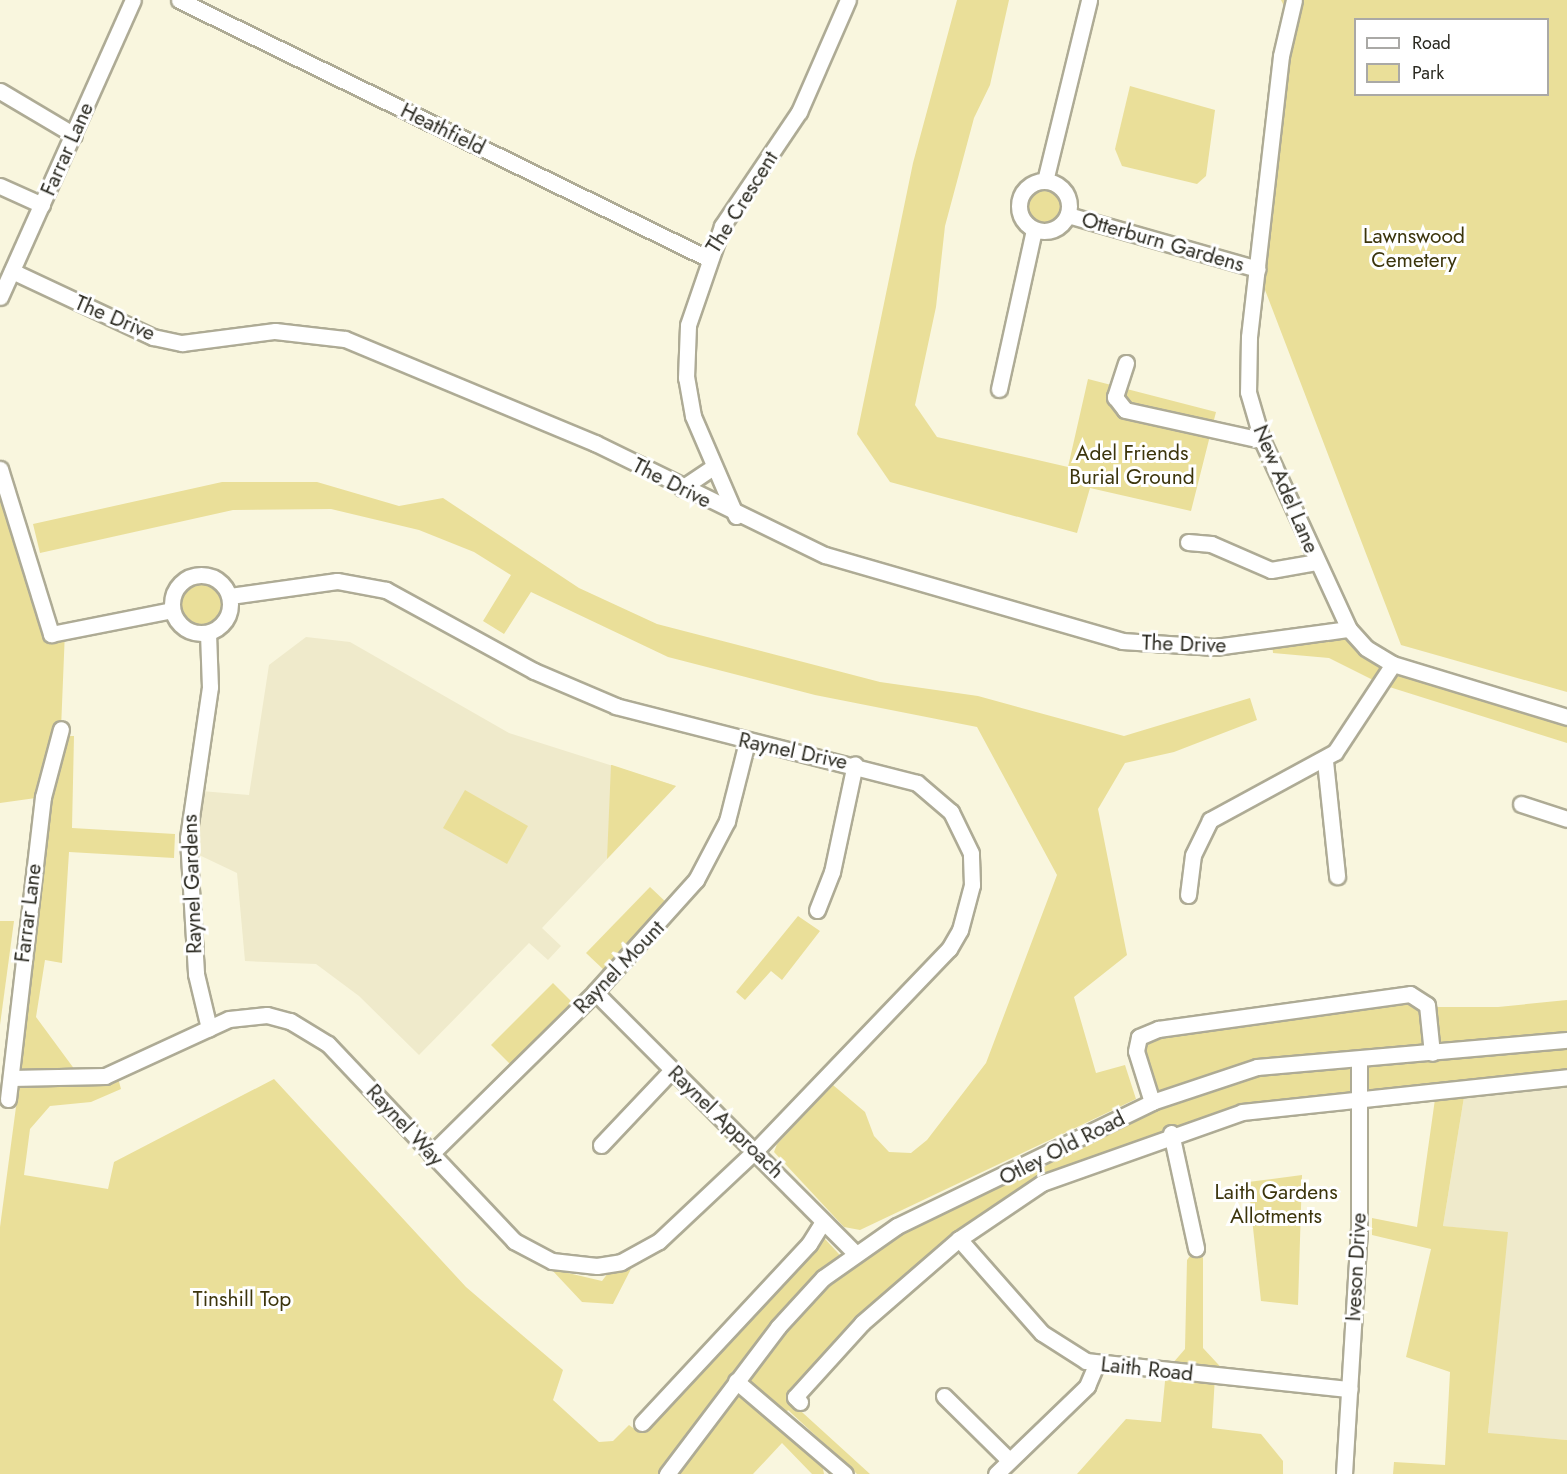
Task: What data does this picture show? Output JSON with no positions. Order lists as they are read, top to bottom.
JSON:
{
  "streets": {
    "street": [
      "Heathfield",
      "Farrar Lane",
      "The Crescent",
      "Otterburn Gardens",
      "The Drive",
      "New Adel Lane",
      "Raynel Drive",
      "Raynel Gardens",
      "Raynel Mount",
      "Raynel Approach",
      "Raynel Way",
      "Otley Old Road",
      "Iveson Drive",
      "Laith Road"
    ]
  },
  "crossings": [
    ["Heathfield", "The Crescent"],
    ["Farrar Lane", "The Drive"],
    ["Farrar Lane", "Raynel Way"],
    ["The Crescent", "The Drive"],
    ["Otterburn Gardens", "New Adel Lane"],
    ["The Drive", "New Adel Lane"],
    ["Raynel Drive", "Raynel Gardens"],
    ["Raynel Drive", "Raynel Mount"],
    ["Raynel Drive", "Raynel Approach"],
    ["Raynel Drive", "Raynel Way"],
    ["Raynel Gardens", "Raynel Way"],
    ["Raynel Mount", "Raynel Approach"],
    ["Raynel Mount", "Raynel Way"],
    ["Raynel Approach", "Raynel Way"],
    ["Raynel Approach", "Otley Old Road"],
    ["Otley Old Road", "Iveson Drive"],
    ["Otley Old Road", "Laith Road"],
    ["Iveson Drive", "Laith Road"]
  ],
  "parks": [
    "Lawnswood Cemetery",
    "Adel Friends Burial Ground",
    "Laith Gardens Allotments",
    "Tinshill Top"
  ],
  "legend": ["Road", "Park"]
}
